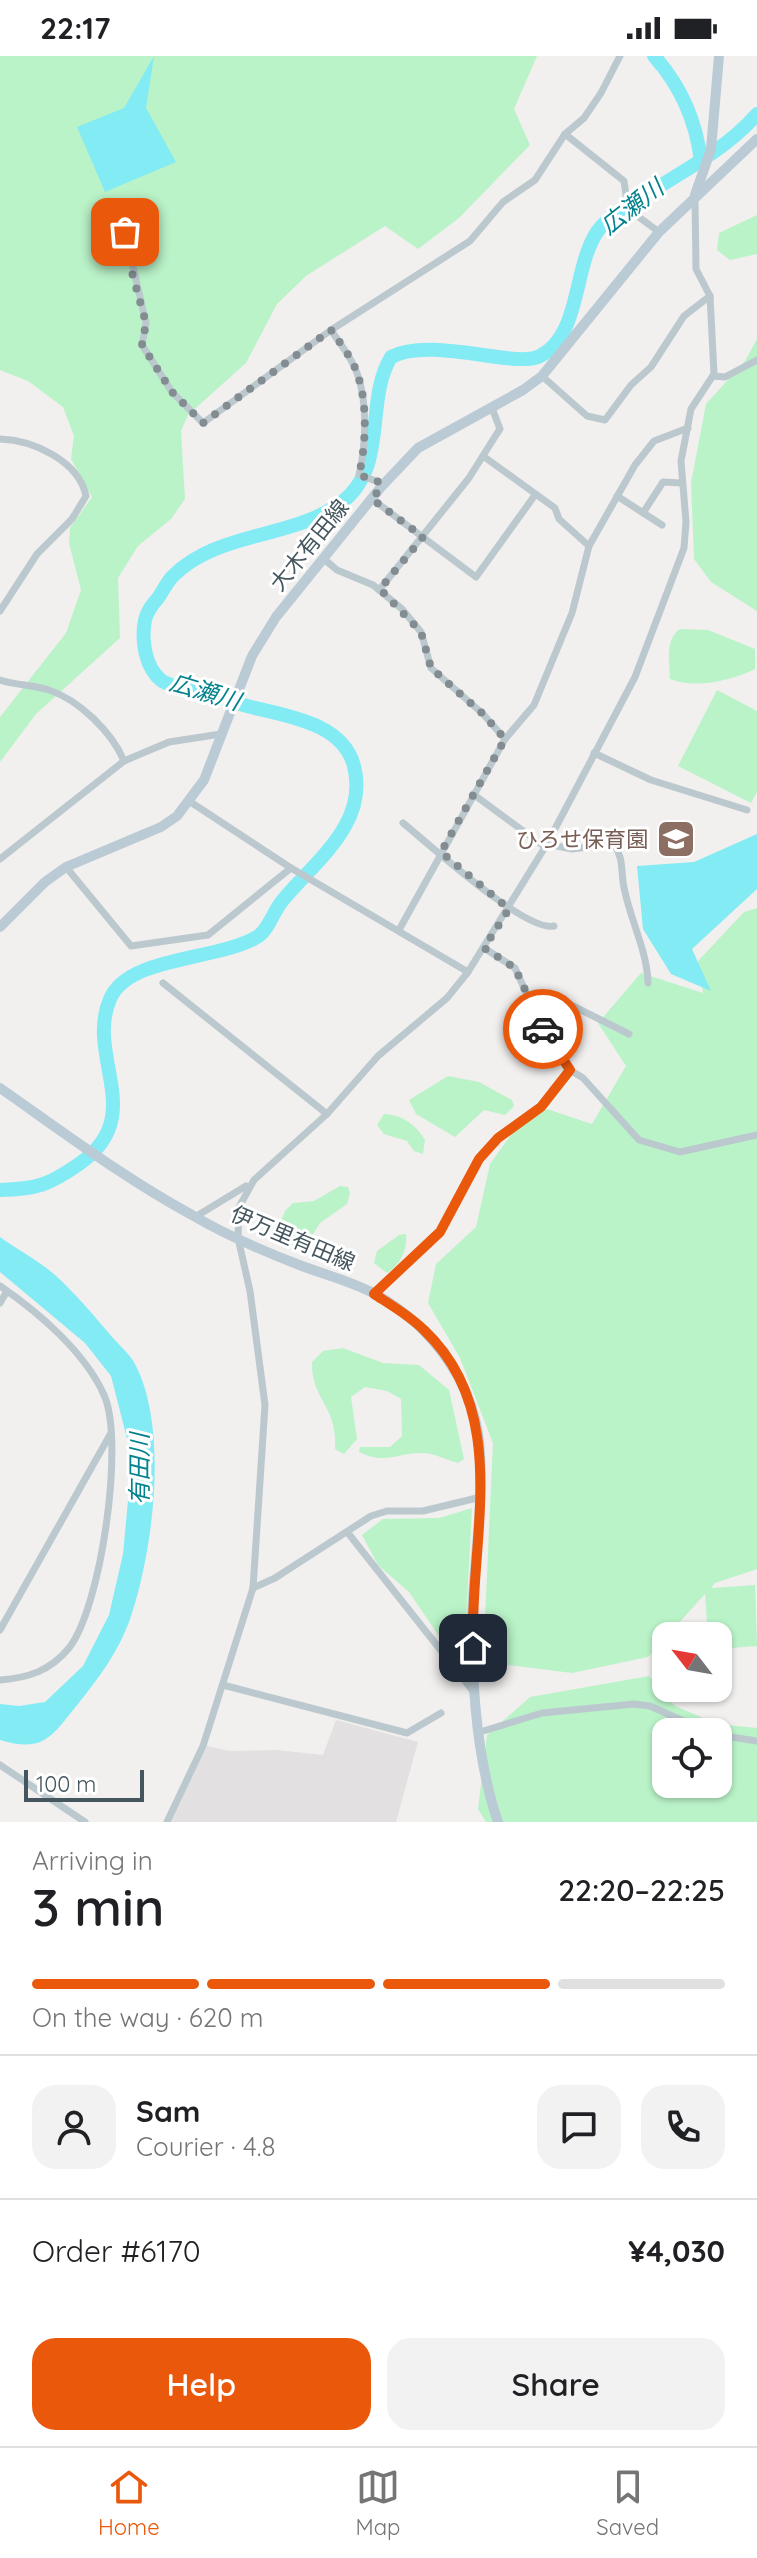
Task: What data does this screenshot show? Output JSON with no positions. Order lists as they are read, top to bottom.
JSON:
{
  "streets": {
    "main road": ["大木有田線", "伊万里有田線"]
  },
  "water": ["広瀬川", "有田川"],
  "places": {
    "school or university": ["ひろせ保育園"]
  },
  "scale_bar": "100 m",
  "north": "top left",
  "page": {
    "status": "22:17",
    "scale": "100 m",
    "heading": ["3 min", "Arriving in", "22:20–22:25"],
    "panel": [
      "Sam",
      "Courier · 4.8",
      "Order #6170",
      "¥4,030"
    ],
    "bar": "On the way · 620 m",
    "buttons": ["Help", "Share"],
    "tabs": ["Home", "Map", "Saved"]
  }
}
